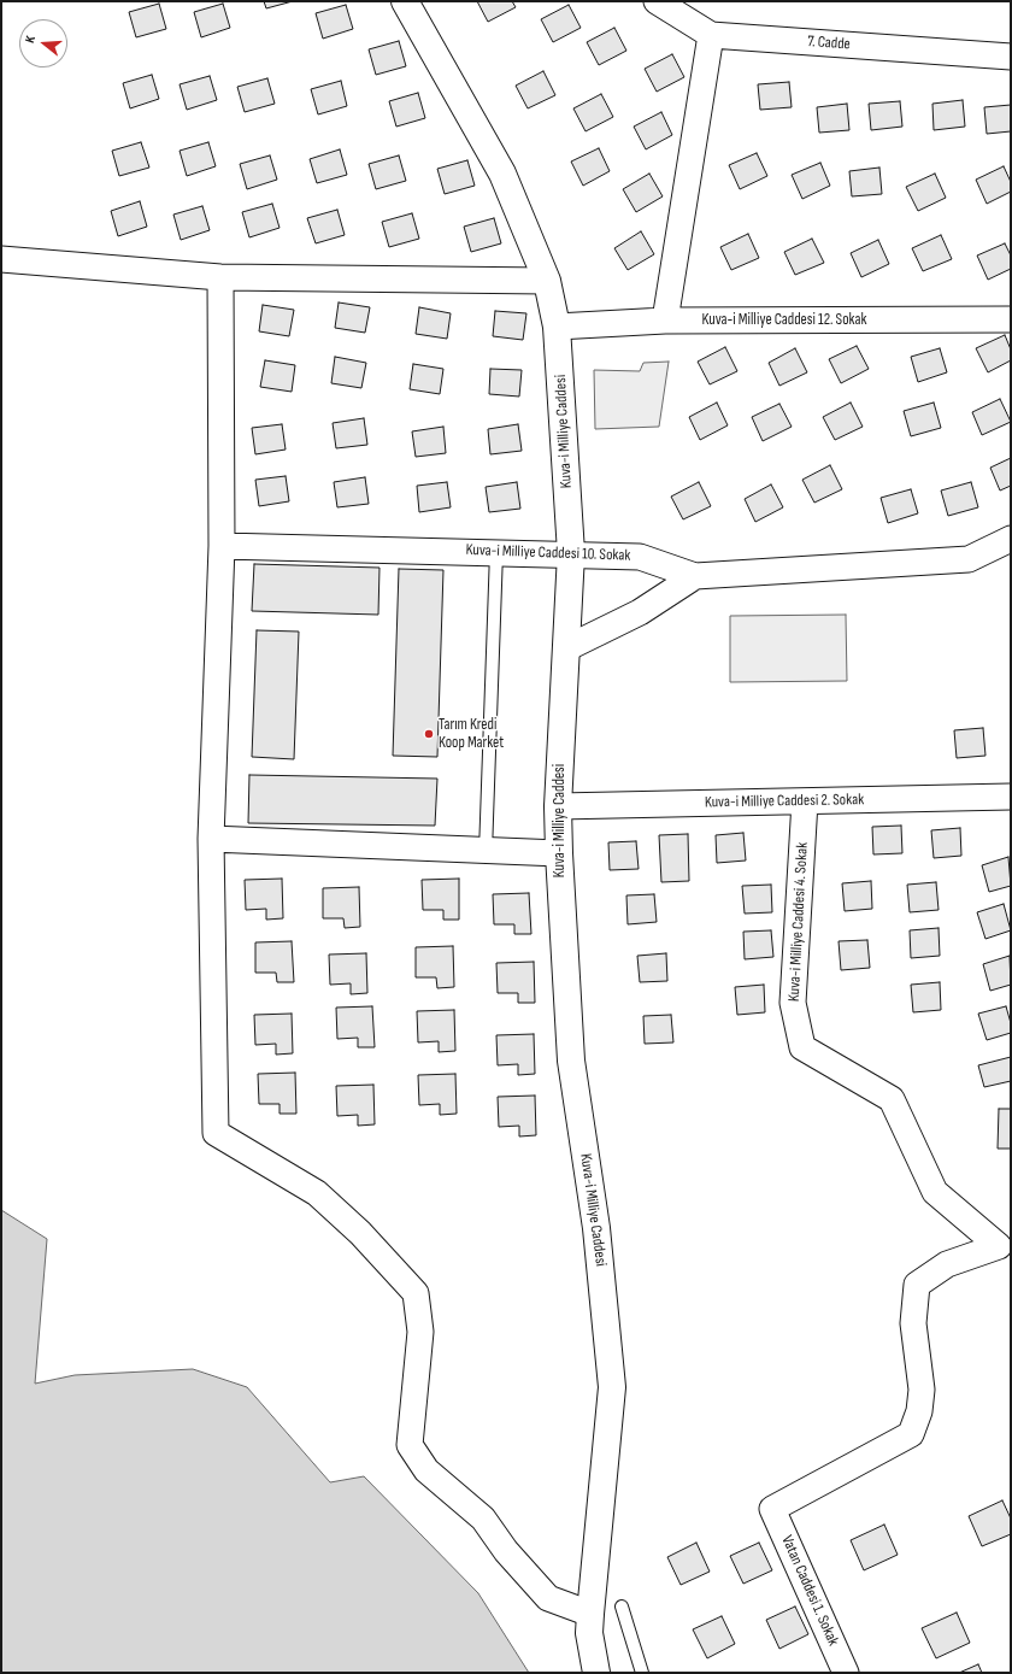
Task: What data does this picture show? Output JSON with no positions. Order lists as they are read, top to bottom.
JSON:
{
  "streets": {
    "main road": ["Kuva-i Milliye Caddesi"],
    "street": [
      "7. Cadde",
      "Kuva-i Milliye Caddesi 12. Sokak",
      "Kuva-i Milliye Caddesi 10. Sokak",
      "Kuva-i Milliye Caddesi 2. Sokak",
      "Kuva-i Milliye Caddesi 4. Sokak",
      "Vatan Caddesi 1. Sokak"
    ]
  },
  "crossings": [
    ["Kuva-i Milliye Caddesi 12. Sokak", "Kuva-i Milliye Caddesi"],
    ["Kuva-i Milliye Caddesi", "Kuva-i Milliye Caddesi 10. Sokak"],
    ["Kuva-i Milliye Caddesi", "Kuva-i Milliye Caddesi 2. Sokak"],
    ["Kuva-i Milliye Caddesi 2. Sokak", "Kuva-i Milliye Caddesi 4. Sokak"],
    ["Kuva-i Milliye Caddesi 4. Sokak", "Vatan Caddesi 1. Sokak"]
  ],
  "places": ["Tarım Kredi Koop Market"],
  "north": "left"
}
